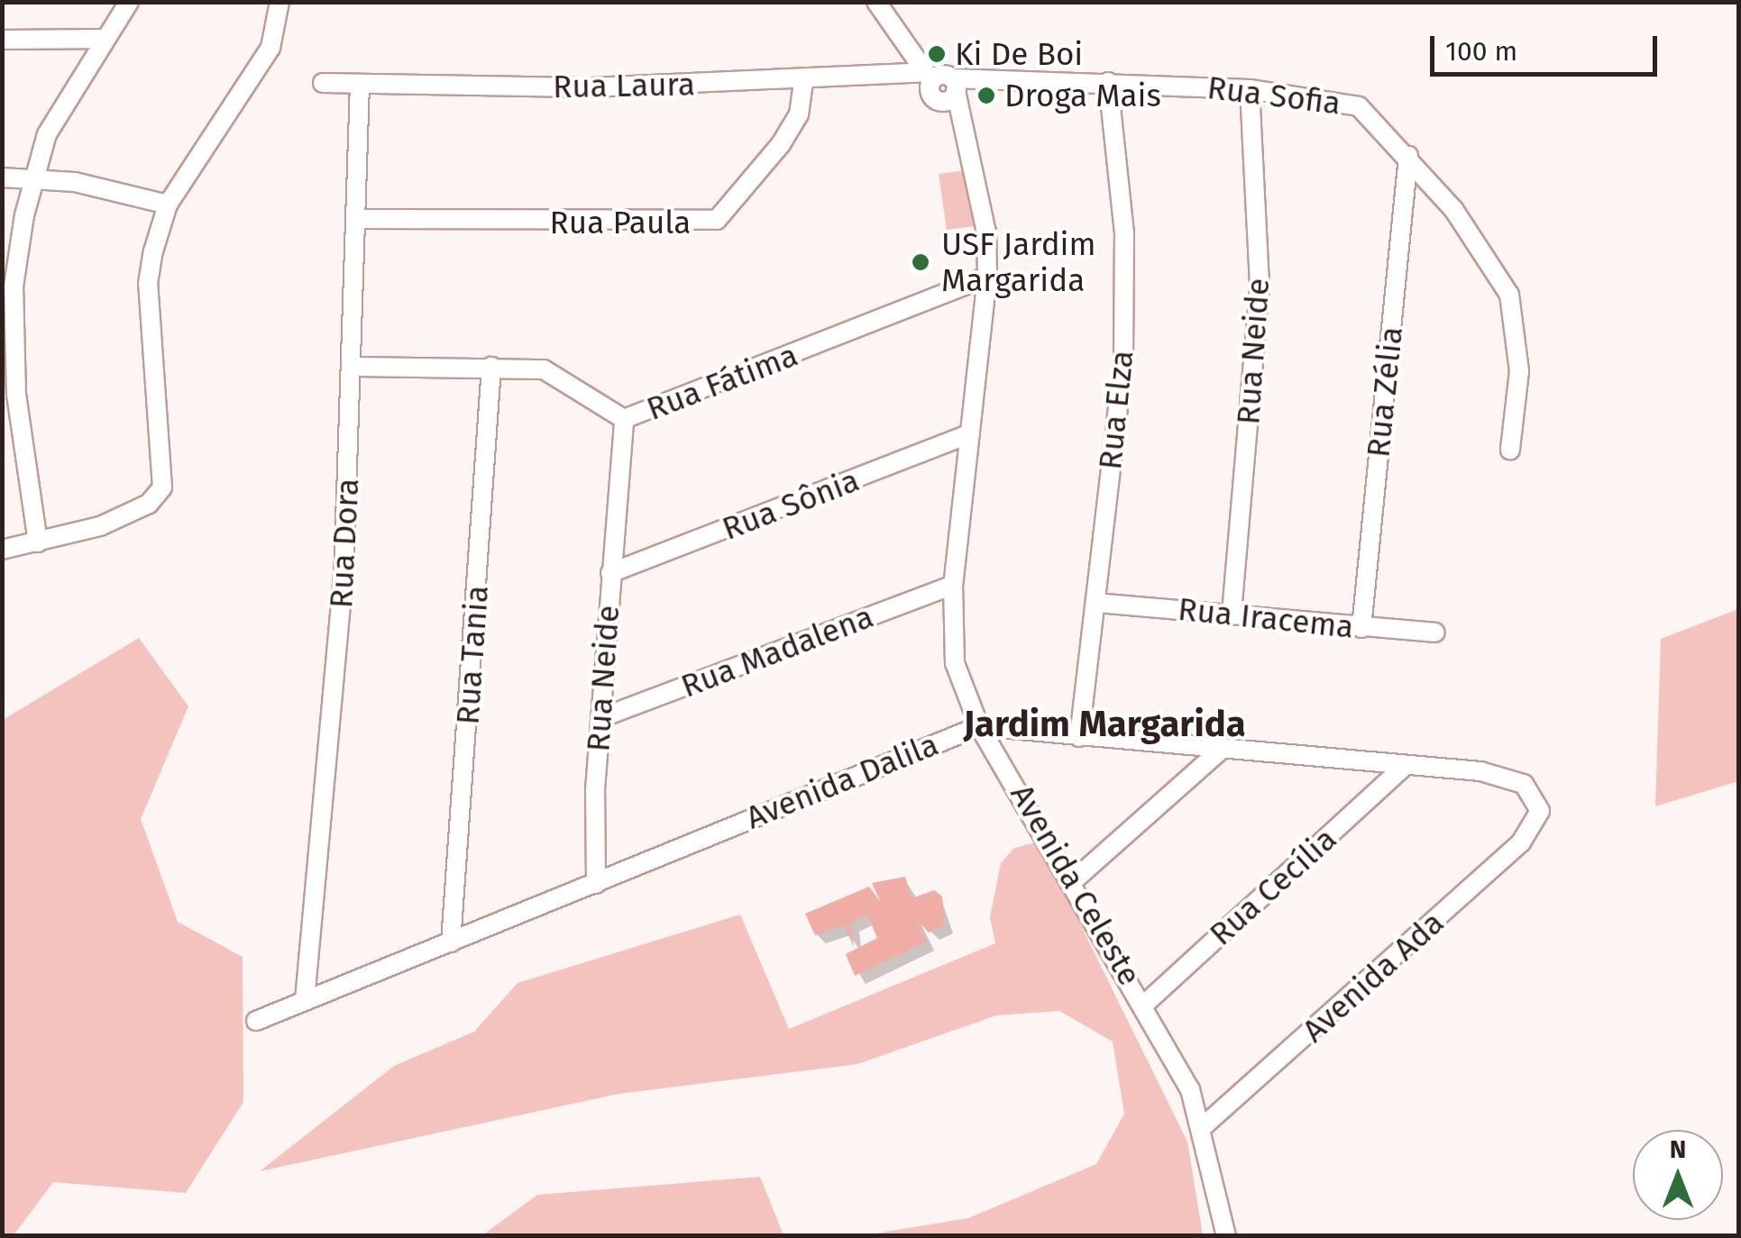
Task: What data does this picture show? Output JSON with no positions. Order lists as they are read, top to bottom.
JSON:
{
  "streets": {
    "street": [
      "Rua Laura",
      "Rua Sofia",
      "Rua Paula",
      "Rua Neide",
      "Rua Fátima",
      "Rua Zélia",
      "Rua Elza",
      "Rua Sônia",
      "Rua Dora",
      "Rua Iracema",
      "Rua Madalena",
      "Rua Tania",
      "Avenida Dalila",
      "Avenida Celeste",
      "Rua Cecília",
      "Avenida Ada"
    ]
  },
  "crossings": [
    ["Rua Laura", "Rua Sofia"],
    ["Rua Laura", "Rua Paula"],
    ["Rua Laura", "Rua Dora"],
    ["Rua Laura", "Avenida Celeste"],
    ["Rua Sofia", "Rua Neide"],
    ["Rua Sofia", "Rua Zélia"],
    ["Rua Sofia", "Rua Elza"],
    ["Rua Sofia", "Avenida Celeste"],
    ["Rua Paula", "Rua Dora"],
    ["Rua Neide", "Rua Fátima"],
    ["Rua Neide", "Rua Sônia"],
    ["Rua Neide", "Rua Iracema"],
    ["Rua Neide", "Rua Madalena"],
    ["Rua Neide", "Avenida Dalila"],
    ["Rua Fátima", "Rua Dora"],
    ["Rua Fátima", "Rua Tania"],
    ["Rua Fátima", "Avenida Celeste"],
    ["Rua Zélia", "Rua Iracema"],
    ["Rua Elza", "Rua Iracema"],
    ["Rua Elza", "Avenida Dalila"],
    ["Rua Sônia", "Avenida Celeste"],
    ["Rua Dora", "Avenida Dalila"],
    ["Rua Madalena", "Avenida Celeste"],
    ["Rua Tania", "Avenida Dalila"],
    ["Avenida Dalila", "Avenida Celeste"],
    ["Avenida Dalila", "Rua Cecília"],
    ["Avenida Dalila", "Avenida Ada"],
    ["Avenida Celeste", "Rua Cecília"],
    ["Avenida Celeste", "Avenida Ada"]
  ],
  "districts": ["Jardim Margarida"],
  "places": ["Ki De Boi", "Droga Mais", "USF Jardim Margarida"],
  "scale_bar": "100 m",
  "north": "top"
}
